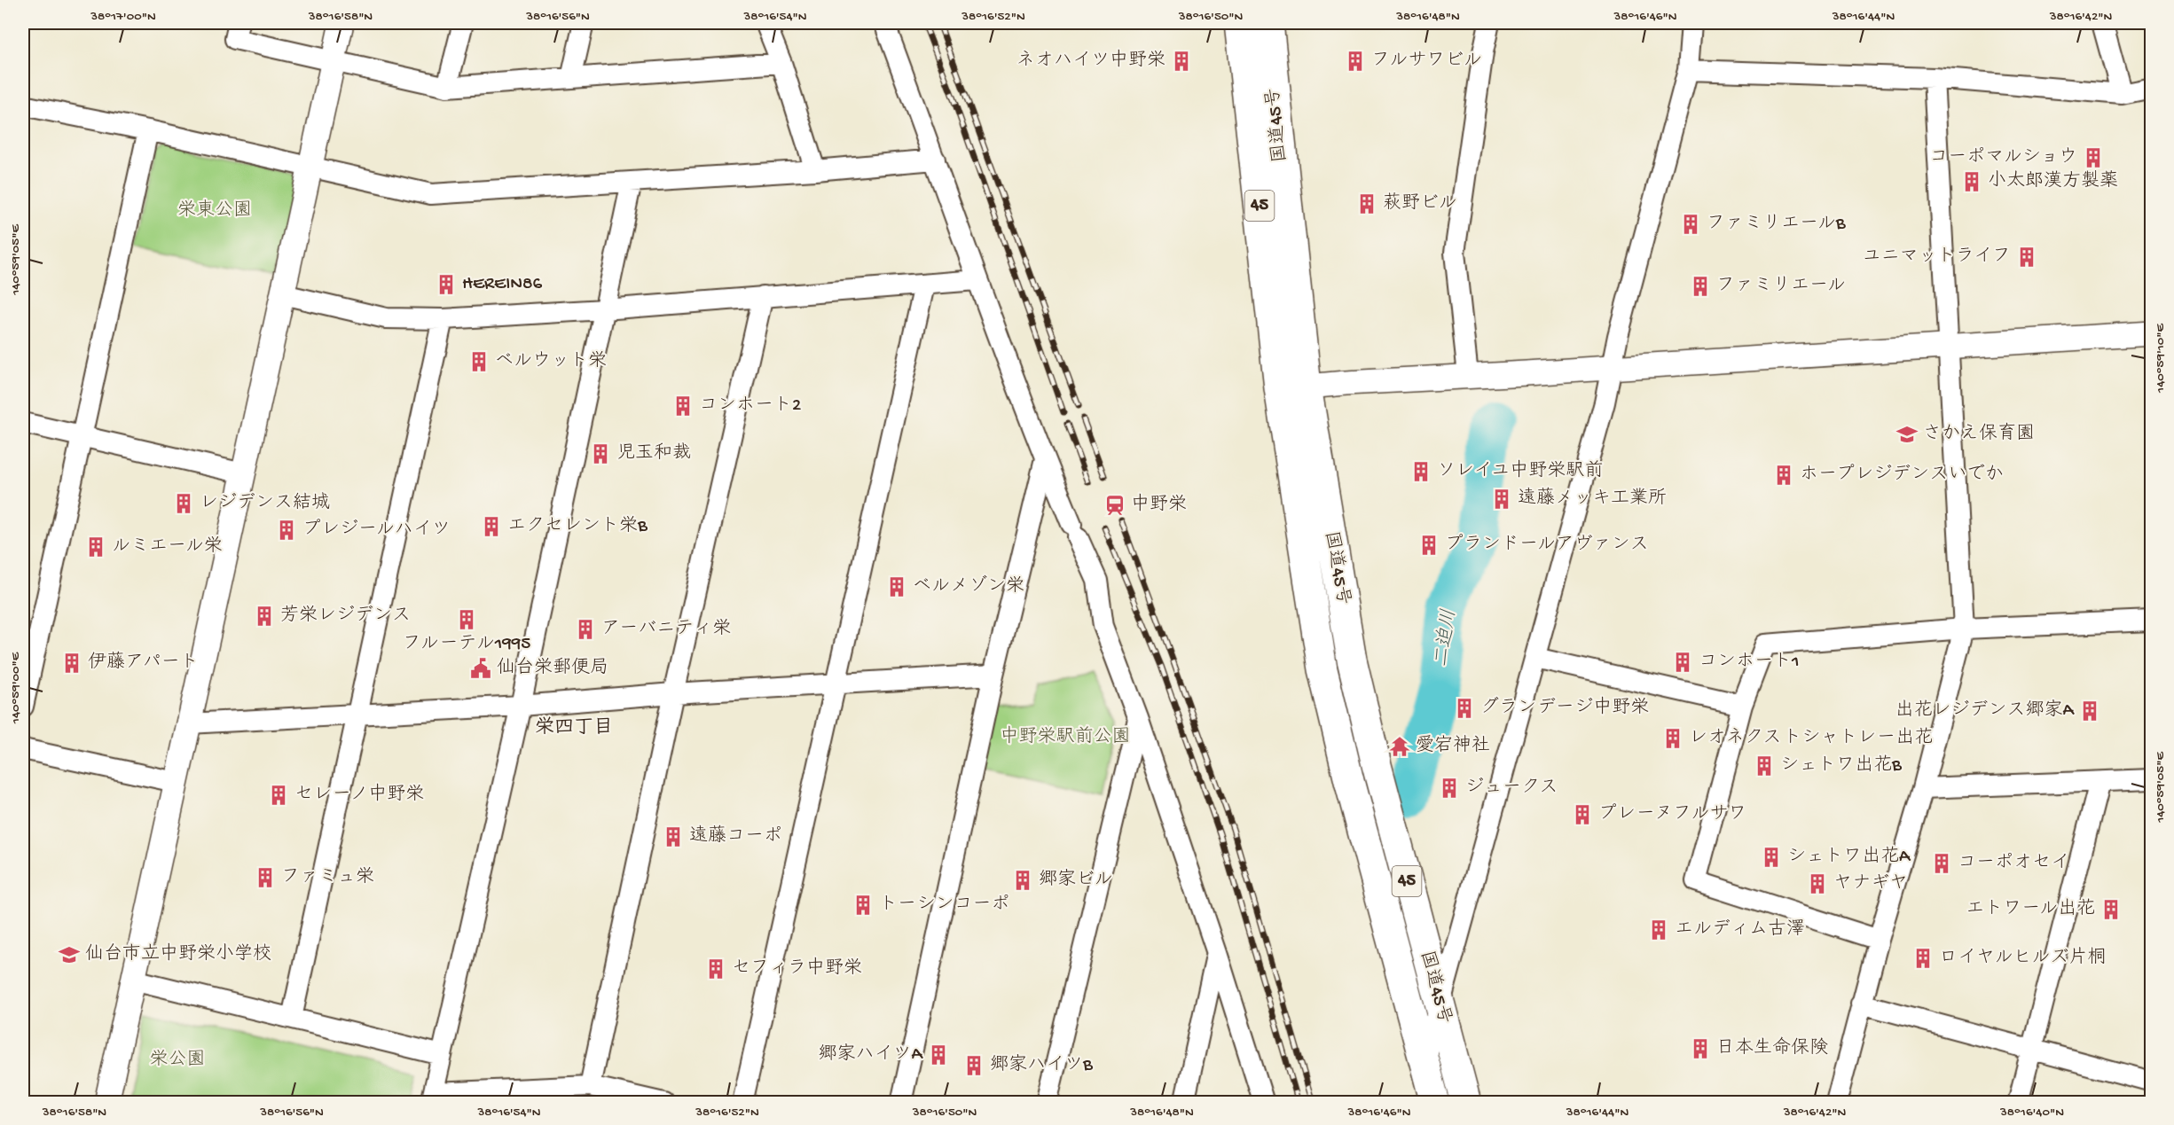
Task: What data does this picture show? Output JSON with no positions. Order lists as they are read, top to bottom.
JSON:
{
  "streets": {
    "highway": ["国道45号", "45"]
  },
  "districts": ["栄四丁目"],
  "water": ["二迫川"],
  "parks": ["栄東公園", "中野栄駅前公園", "栄公園"],
  "places": {
    "building": [
      "ネオハイツ中野栄",
      "フルサワビル",
      "コーポマルショウ",
      "小太郎漢方製薬",
      "萩野ビル",
      "ファミリエールB",
      "ユニマットライフ",
      "HEREIN86",
      "ファミリエール",
      "ベルウット栄",
      "コンホート2",
      "児玉和裁",
      "ソレイユ中野栄駅前",
      "ホープレジデンスいでか",
      "遠藤メッキ工業所",
      "レジデンス結城",
      "エクセレント栄B",
      "プレジールハイツ",
      "プランドールアヴァンス",
      "ルミエール栄",
      "ベルメゾン栄",
      "芳栄レジデンス",
      "フルーテル1995",
      "アーバニティ栄",
      "コンホート1",
      "伊藤アパート",
      "グランデージ中野栄",
      "出花レジデンス郷家A",
      "レオネクストシャトレー出花",
      "シェトワ出花B",
      "ジュークス",
      "セレーノ中野栄",
      "プレーヌフルサワ",
      "遠藤コーポ",
      "シェトワ出花A",
      "コーポオセイ",
      "ファミュ栄",
      "郷家ビル",
      "ヤナギヤ",
      "トーシンコーポ",
      "エトワール出花",
      "エルディム古澤",
      "ロイヤルヒルズ片桐",
      "セフィラ中野栄",
      "日本生命保険",
      "郷家ハイツA",
      "郷家ハイツB"
    ],
    "school or university": ["さかえ保育園", "仙台市立中野栄小学校"],
    "station": ["中野栄"],
    "public building": ["仙台栄郵便局"],
    "temple": ["愛宕神社"]
  },
  "coordinates": [
    "38°17'00\"N",
    "38°16'58\"N",
    "38°16'56\"N",
    "38°16'54\"N",
    "38°16'52\"N",
    "38°16'50\"N",
    "38°16'48\"N",
    "38°16'46\"N",
    "38°16'44\"N",
    "38°16'42\"N",
    "140°59'05\"E",
    "140°59'10\"E",
    "140°59'00\"E",
    "38°16'40\"N"
  ]
}
